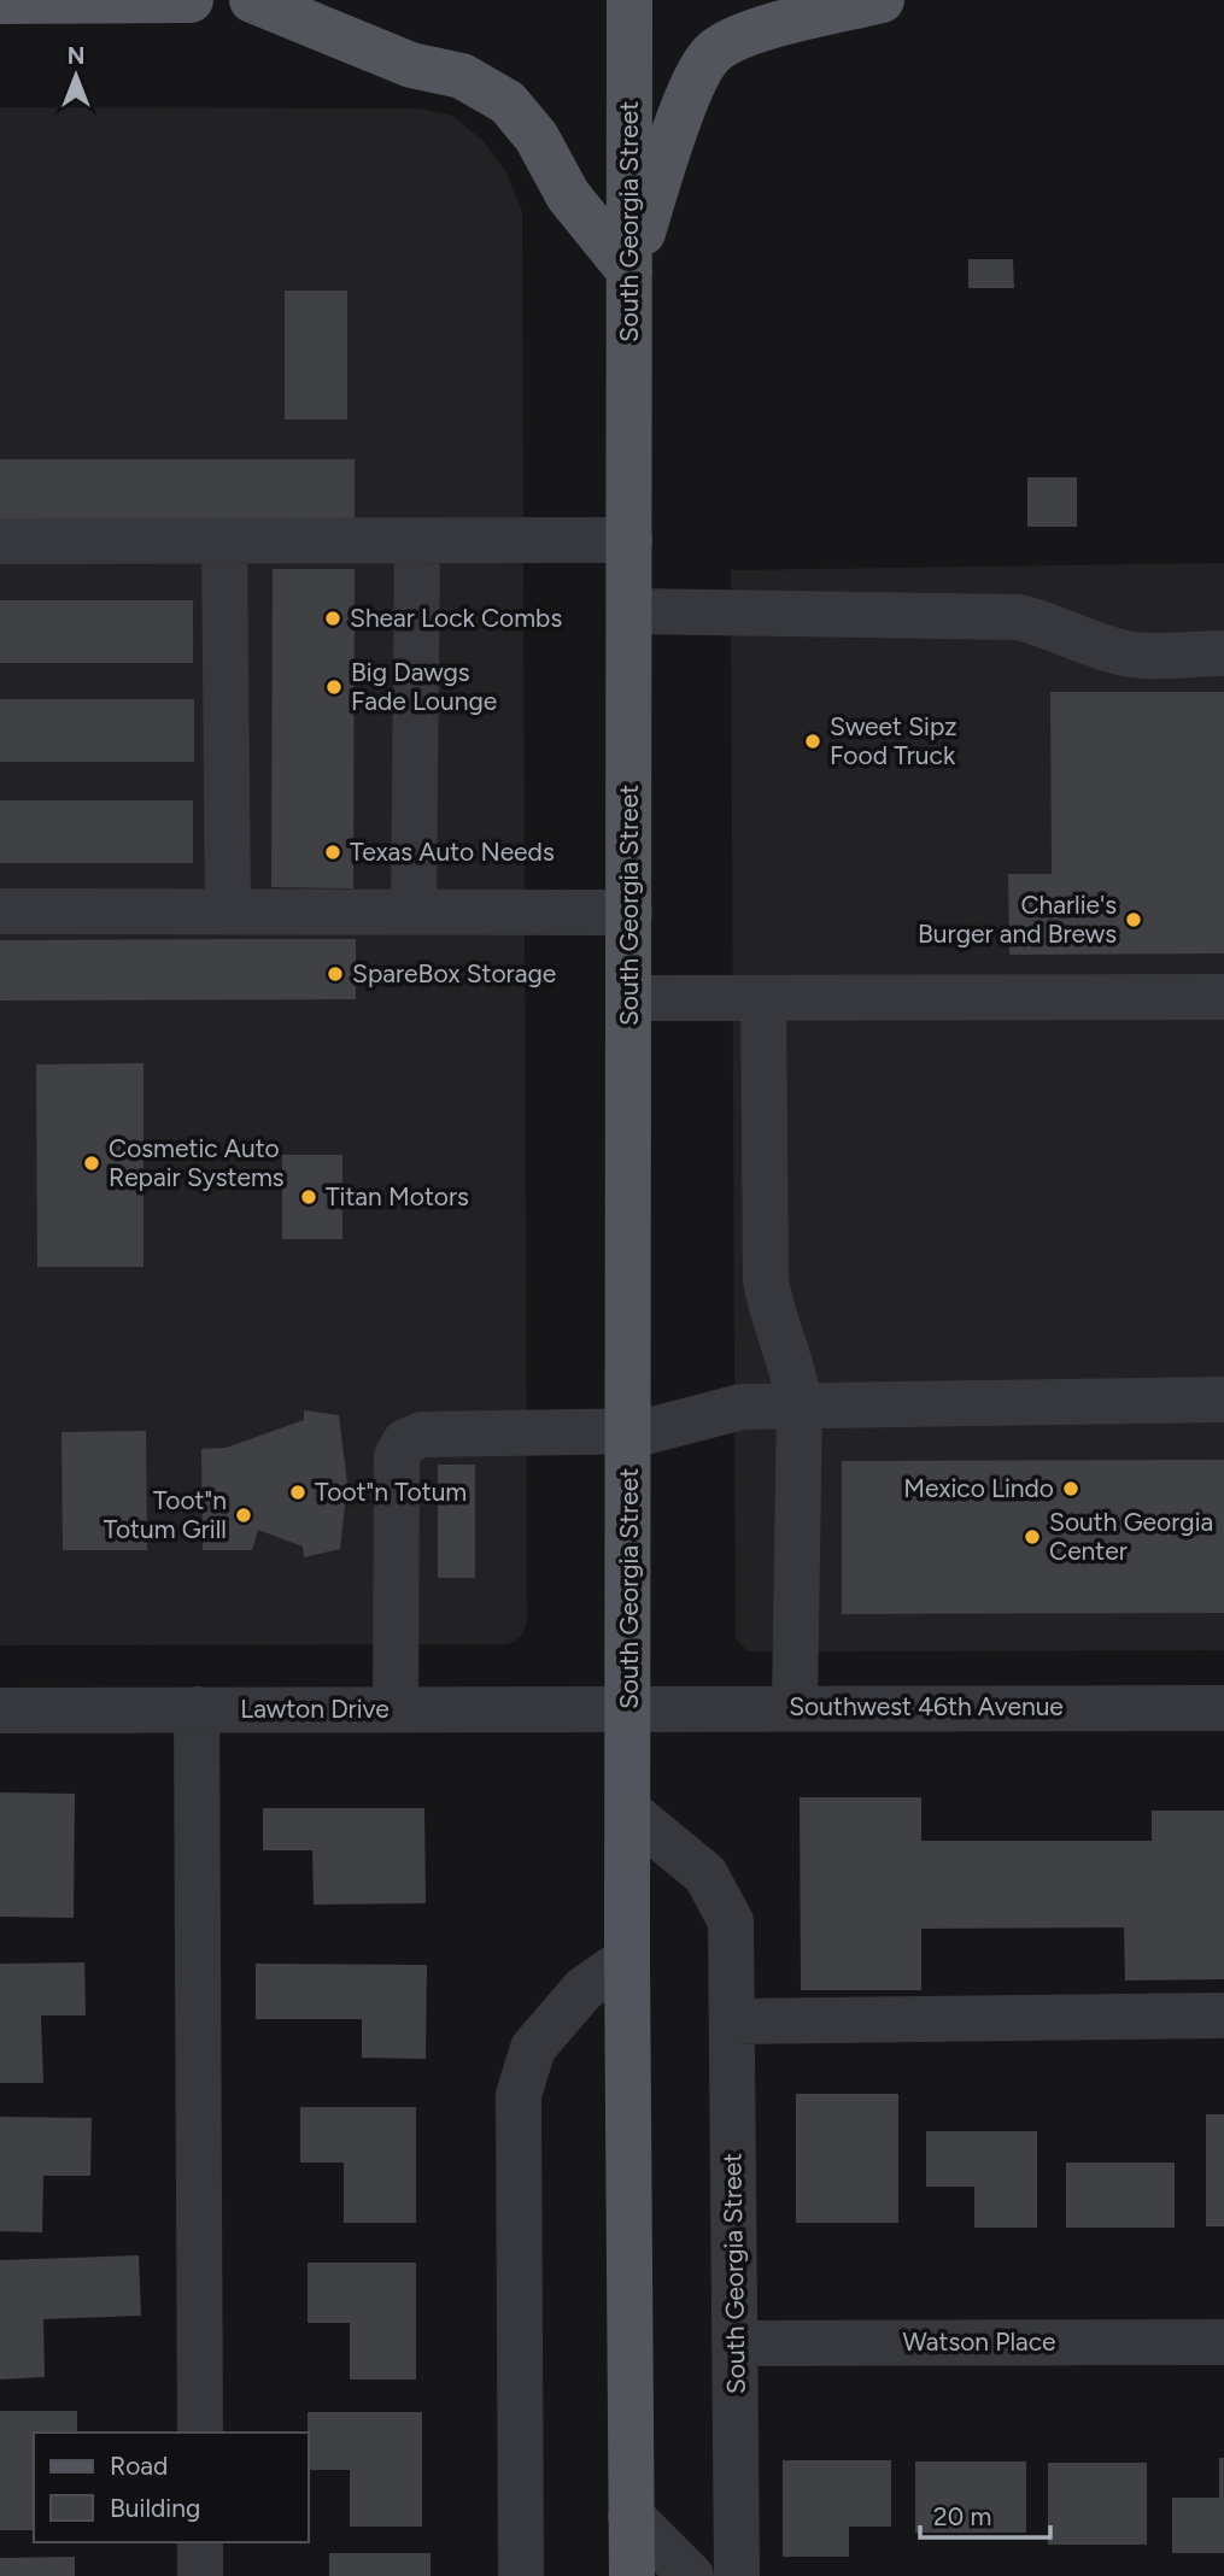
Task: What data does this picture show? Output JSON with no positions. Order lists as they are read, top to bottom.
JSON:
{
  "streets": {
    "main road": ["South Georgia Street"],
    "street": ["Southwest 46th Avenue", "Lawton Drive", "Watson Place"]
  },
  "crossings": [
    ["South Georgia Street", "Southwest 46th Avenue"],
    ["South Georgia Street", "Lawton Drive"],
    ["South Georgia Street", "Watson Place"],
    ["Southwest 46th Avenue", "Lawton Drive"]
  ],
  "places": [
    "Shear Lock Combs",
    "Big Dawgs Fade Lounge",
    "Sweet Sipz Food Truck",
    "Texas Auto Needs",
    "Charlie's Burger and Brews",
    "SpareBox Storage",
    "Cosmetic Auto Repair Systems",
    "Titan Motors",
    "Mexico Lindo",
    "Toot\"n Totum",
    "Toot\"n Totum Grill",
    "South Georgia Center"
  ],
  "legend": ["Road", "Building"],
  "scale_bar": "20 m",
  "north": "top"
}
